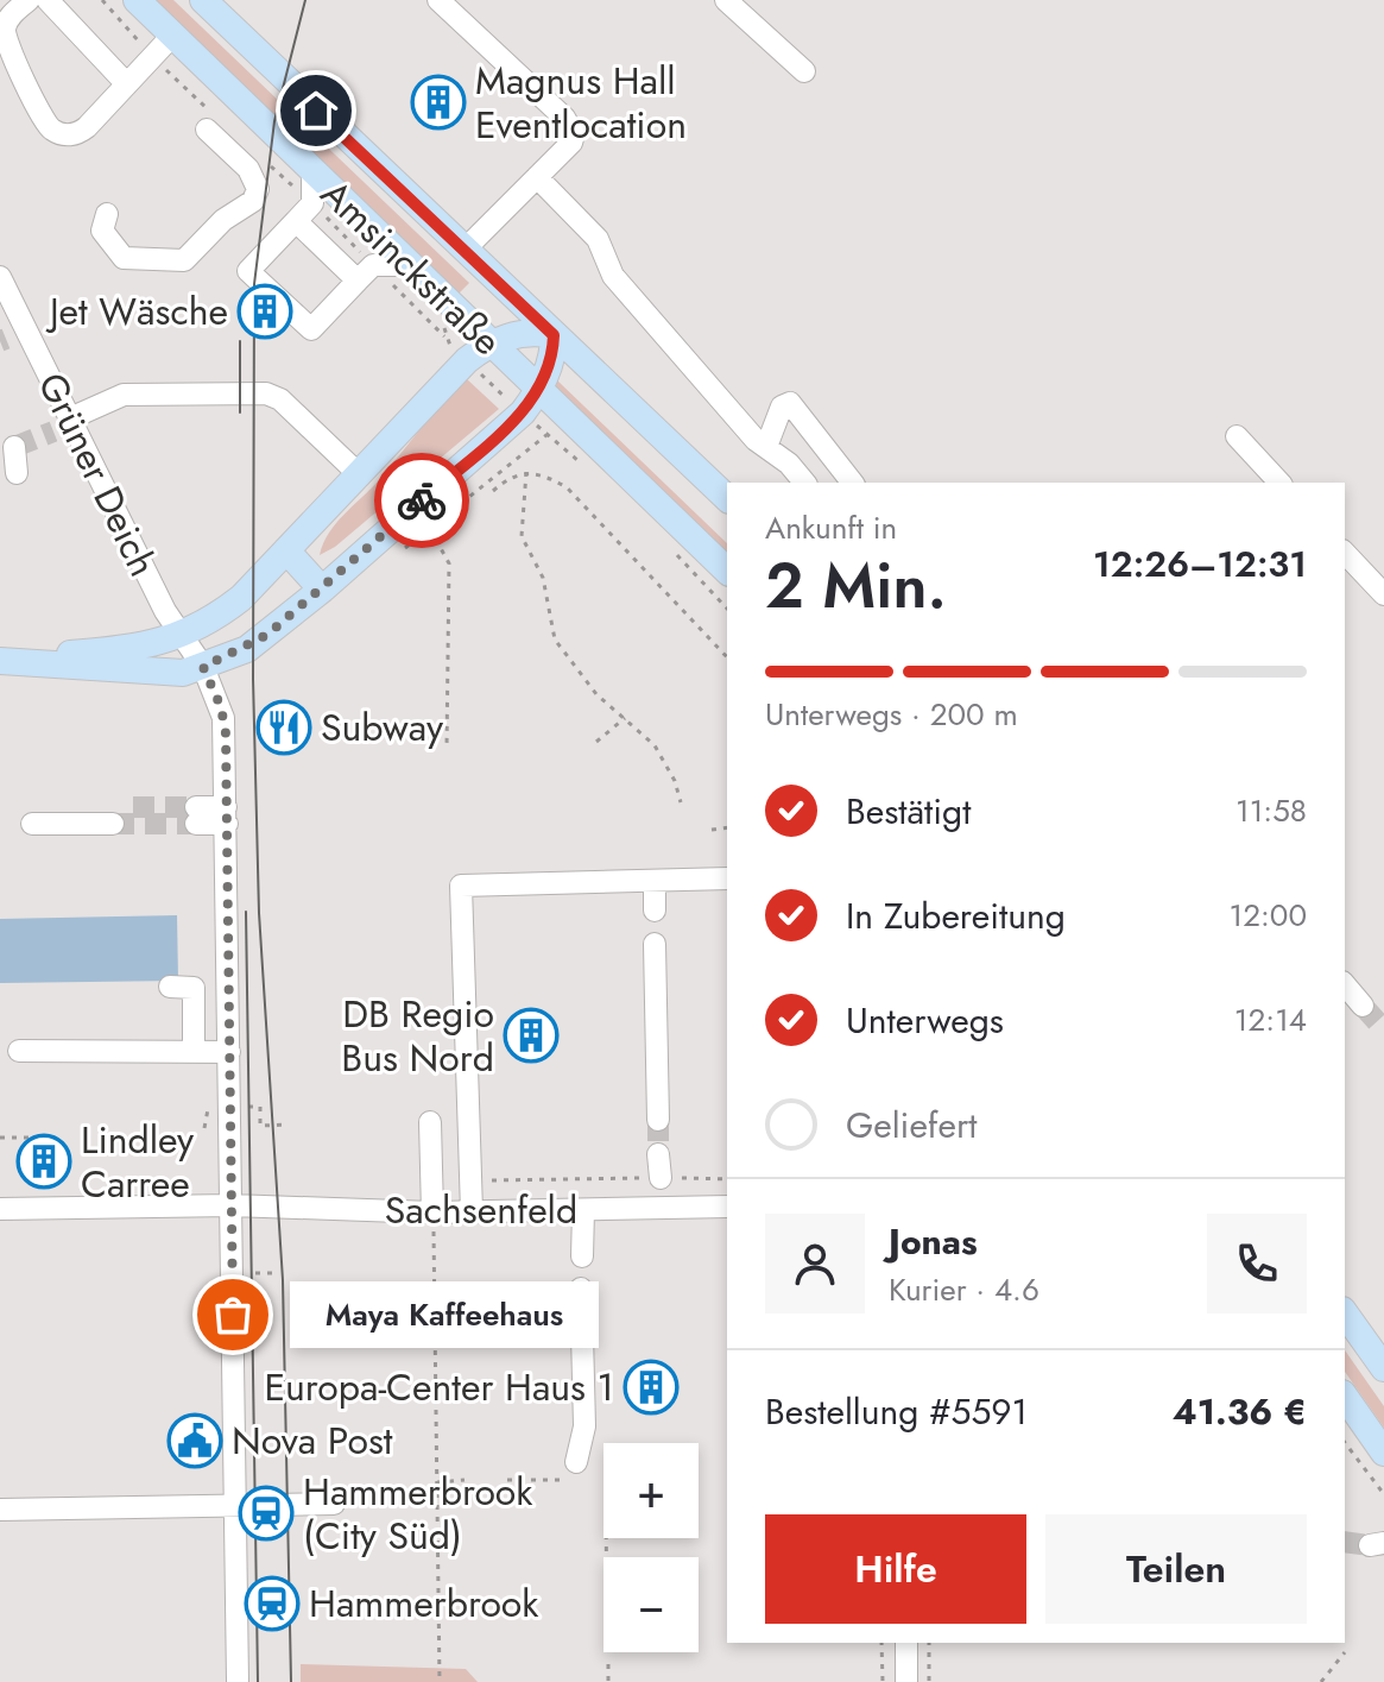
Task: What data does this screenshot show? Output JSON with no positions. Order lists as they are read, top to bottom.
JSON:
{
  "streets": {
    "main road": ["Amsinckstraße"],
    "street": ["Grüner Deich", "Sachsenfeld"]
  },
  "crossings": [
    ["Grüner Deich", "Sachsenfeld"]
  ],
  "places": {
    "building": [
      "Magnus Hall Eventlocation",
      "Jet Wäsche",
      "DB Regio Bus Nord",
      "Lindley Carree",
      "Europa-Center Haus 1"
    ],
    "restaurant": ["Subway"],
    "other": ["Maya Kaffeehaus"],
    "public building": ["Nova Post"],
    "station": ["Hammerbrook (City Süd)", "Hammerbrook"]
  },
  "page": {
    "heading": ["2 Min.", "Ankunft in", "12:26–12:31"],
    "panel": [
      "Jonas",
      "Kurier · 4.6",
      "Bestellung #5591",
      "41.36 €"
    ],
    "bar": "Unterwegs · 200 m",
    "list": [
      ["Bestätigt", "11:58"],
      ["In Zubereitung", "12:00"],
      ["Unterwegs", "12:14"],
      "Geliefert"
    ],
    "bubble": "Maya Kaffeehaus",
    "map_buttons": ["+", "−"],
    "buttons": ["Hilfe", "Teilen"]
  }
}
